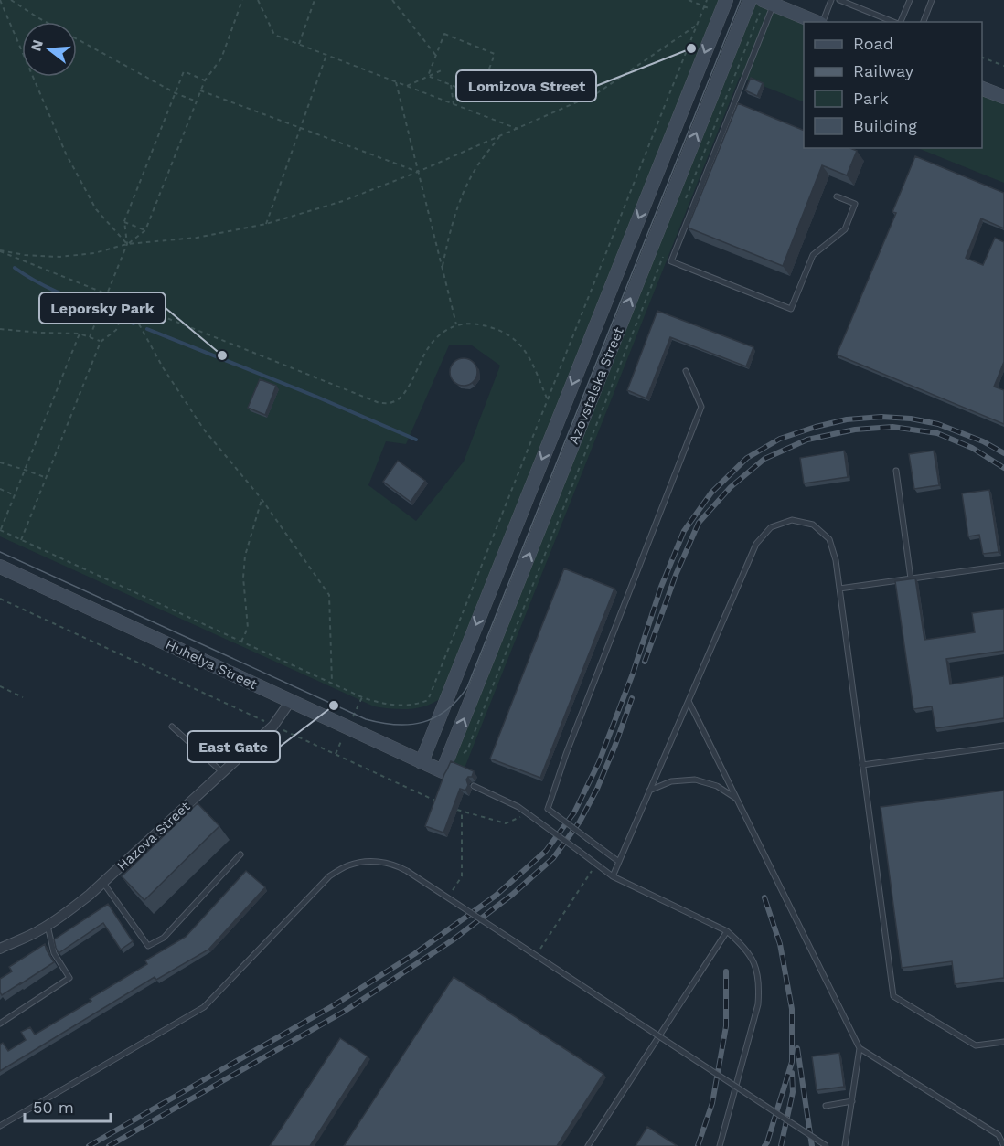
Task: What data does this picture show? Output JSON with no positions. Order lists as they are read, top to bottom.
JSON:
{
  "streets": {
    "street": ["Azovstalska Street", "Huhelya Street", "Hazova Street"]
  },
  "crossings": [
    ["Azovstalska Street", "Huhelya Street"],
    ["Huhelya Street", "Hazova Street"]
  ],
  "places": ["Lomizova Street", "Leporsky Park", "East Gate"],
  "legend": [
    "Road",
    "Railway",
    "Park",
    "Building"
  ],
  "scale_bar": "50 m",
  "north": "left"
}
